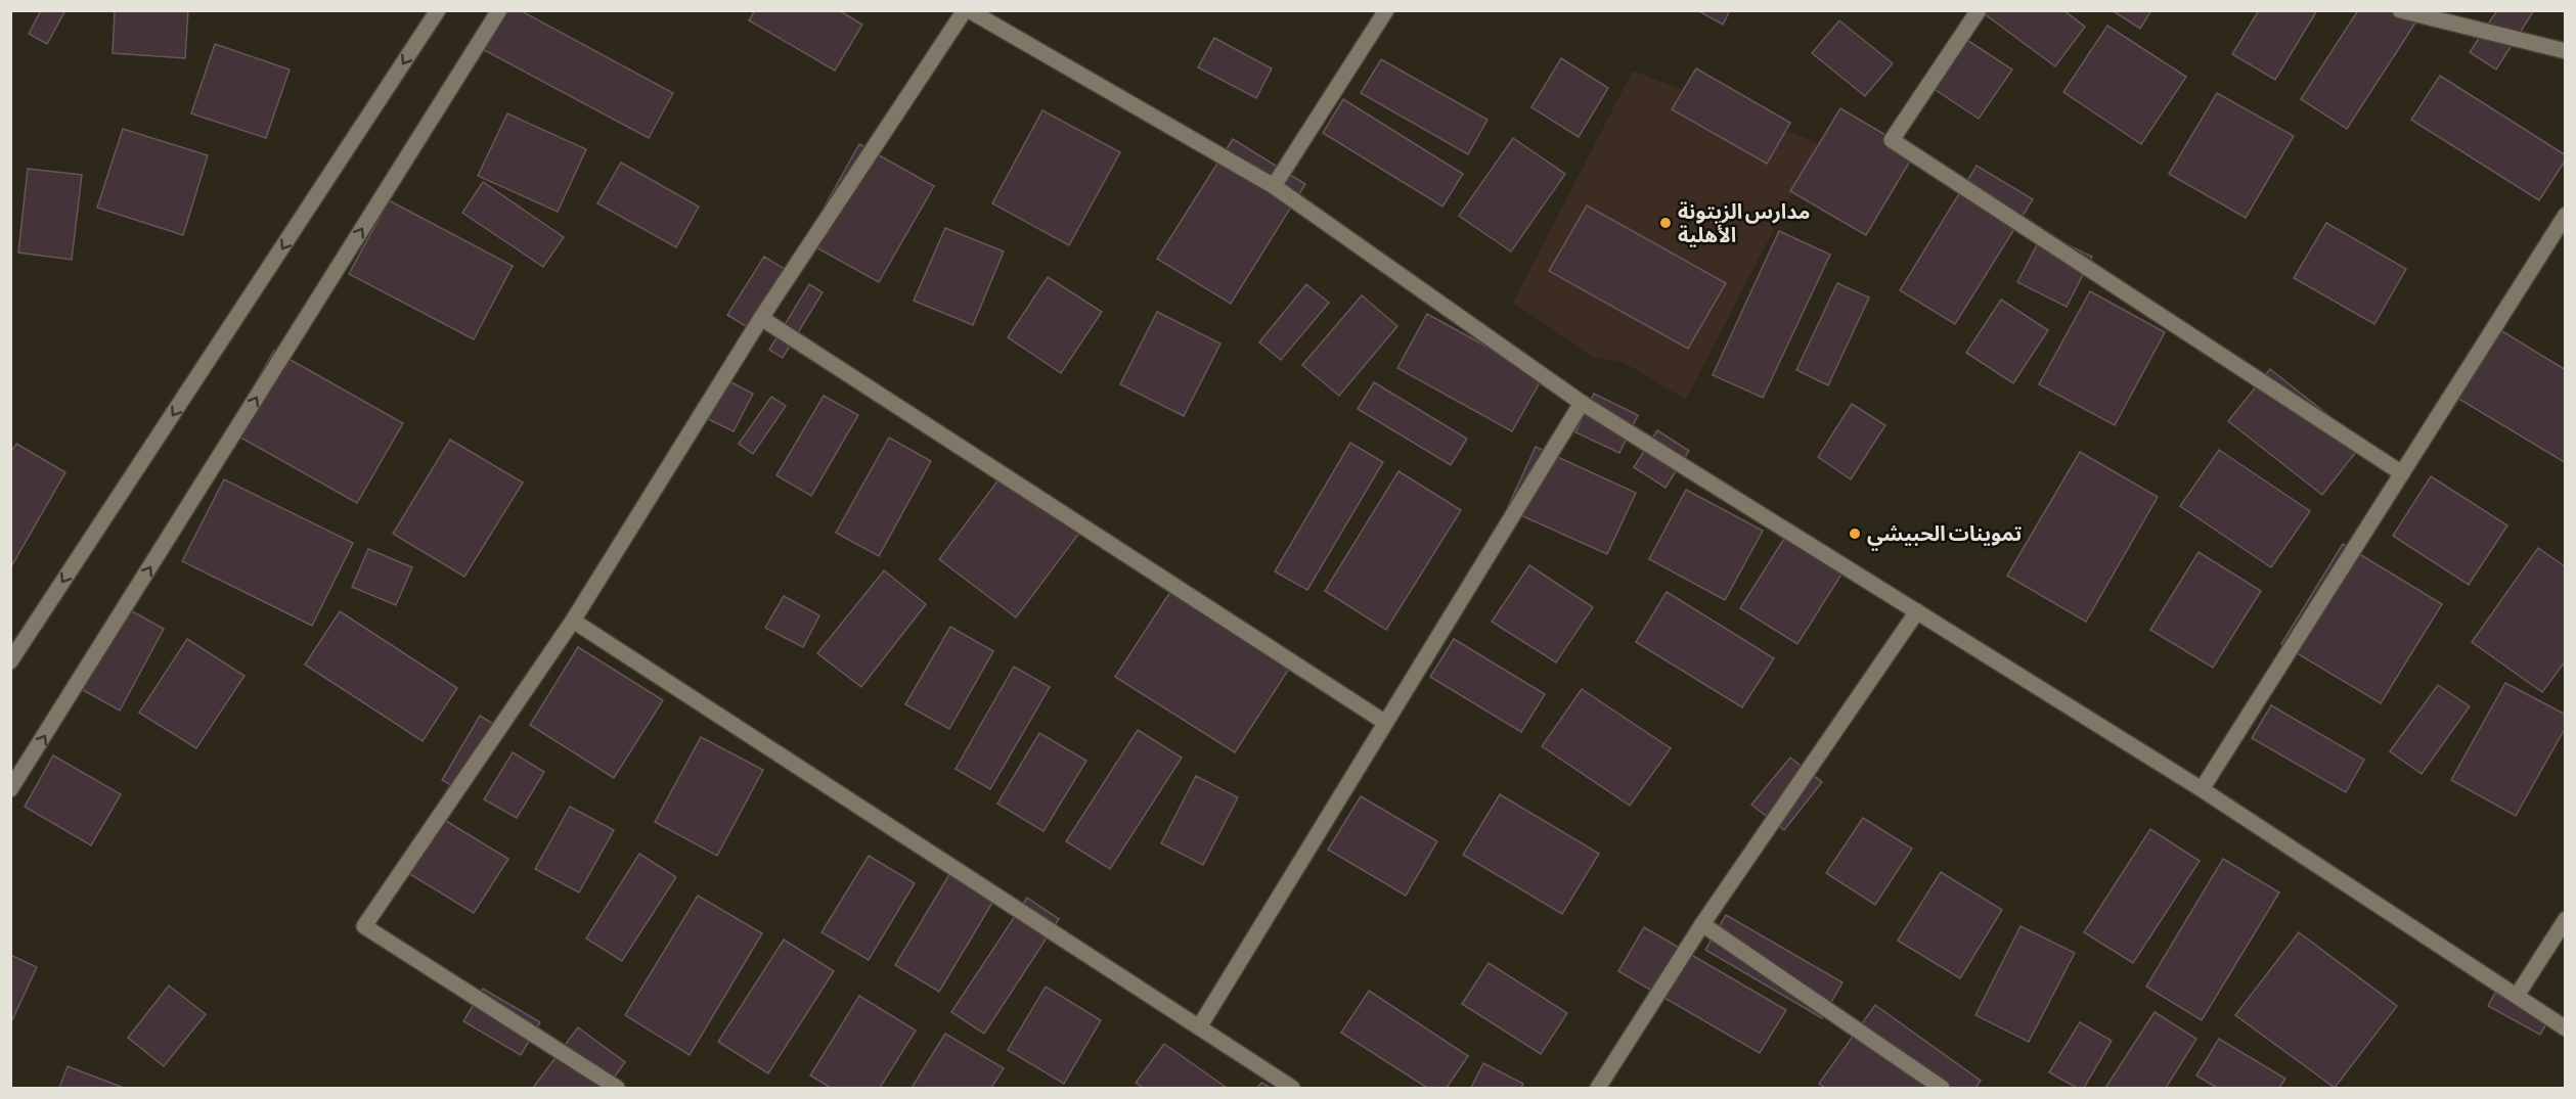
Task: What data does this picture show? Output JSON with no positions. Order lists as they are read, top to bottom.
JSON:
{
  "places": ["مدارس الزيتونة الأهلية", "تموينات الحبيشي"]
}
